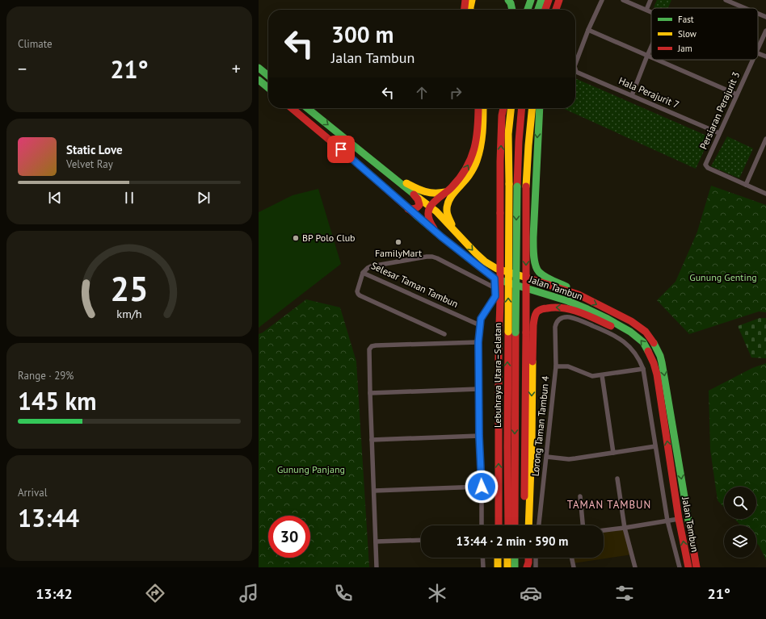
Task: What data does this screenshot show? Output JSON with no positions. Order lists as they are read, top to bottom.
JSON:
{
  "streets": {
    "main road": ["Jalan Tambun", "Lebuhraya Utara–Selatan"],
    "street": [
      "Hala Perajurit 7",
      "Persiaran Perajurit 3",
      "Selesar Taman Tambun",
      "Lorong Taman Tambun 4"
    ]
  },
  "crossings": [
    ["Hala Perajurit 7", "Persiaran Perajurit 3"]
  ],
  "districts": ["TAMAN TAMBUN"],
  "parks": ["Gunung Genting", "Gunung Panjang"],
  "places": ["BP Polo Club", "FamilyMart"],
  "legend": ["Fast", "Slow", "Jam"],
  "page": {
    "tile": [
      "Climate",
      ["Range · 29%", "145 km"],
      ["Arrival", "13:44"]
    ],
    "turn": ["300 m", "Jalan Tambun"],
    "heat": ["−", "21°", "+"],
    "song": ["Static Love", "Velvet Ray"],
    "limit": "30",
    "trip": "13:44 · 2 min · 590 m",
    "tabs": ["13:42", "21°"],
    "gauge": ["25", "km/h"]
  }
}
